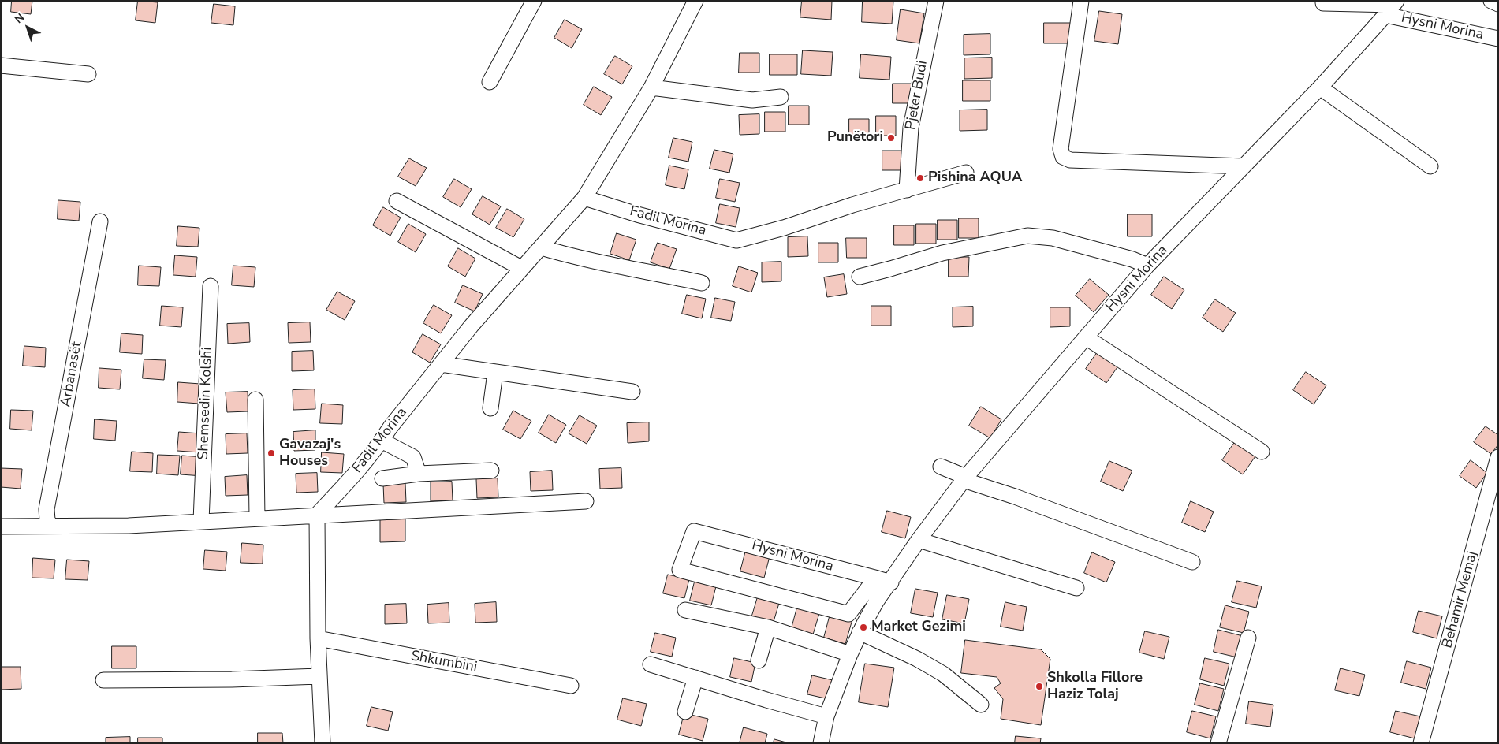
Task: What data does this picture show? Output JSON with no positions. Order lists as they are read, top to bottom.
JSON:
{
  "streets": {
    "street": [
      "Hysni Morina",
      "Pjeter Budi",
      "Fadil Morina",
      "Arbanasët",
      "Shemsedin Kolshi",
      "Behamir Memaj",
      "Shkumbini"
    ]
  },
  "crossings": [
    ["Pjeter Budi", "Fadil Morina"]
  ],
  "places": [
    "Punëtori",
    "Pishina AQUA",
    "Gavazaj's Houses",
    "Market Gezimi",
    "Shkolla Fillore Haziz Tolaj"
  ],
  "north": "top left"
}
